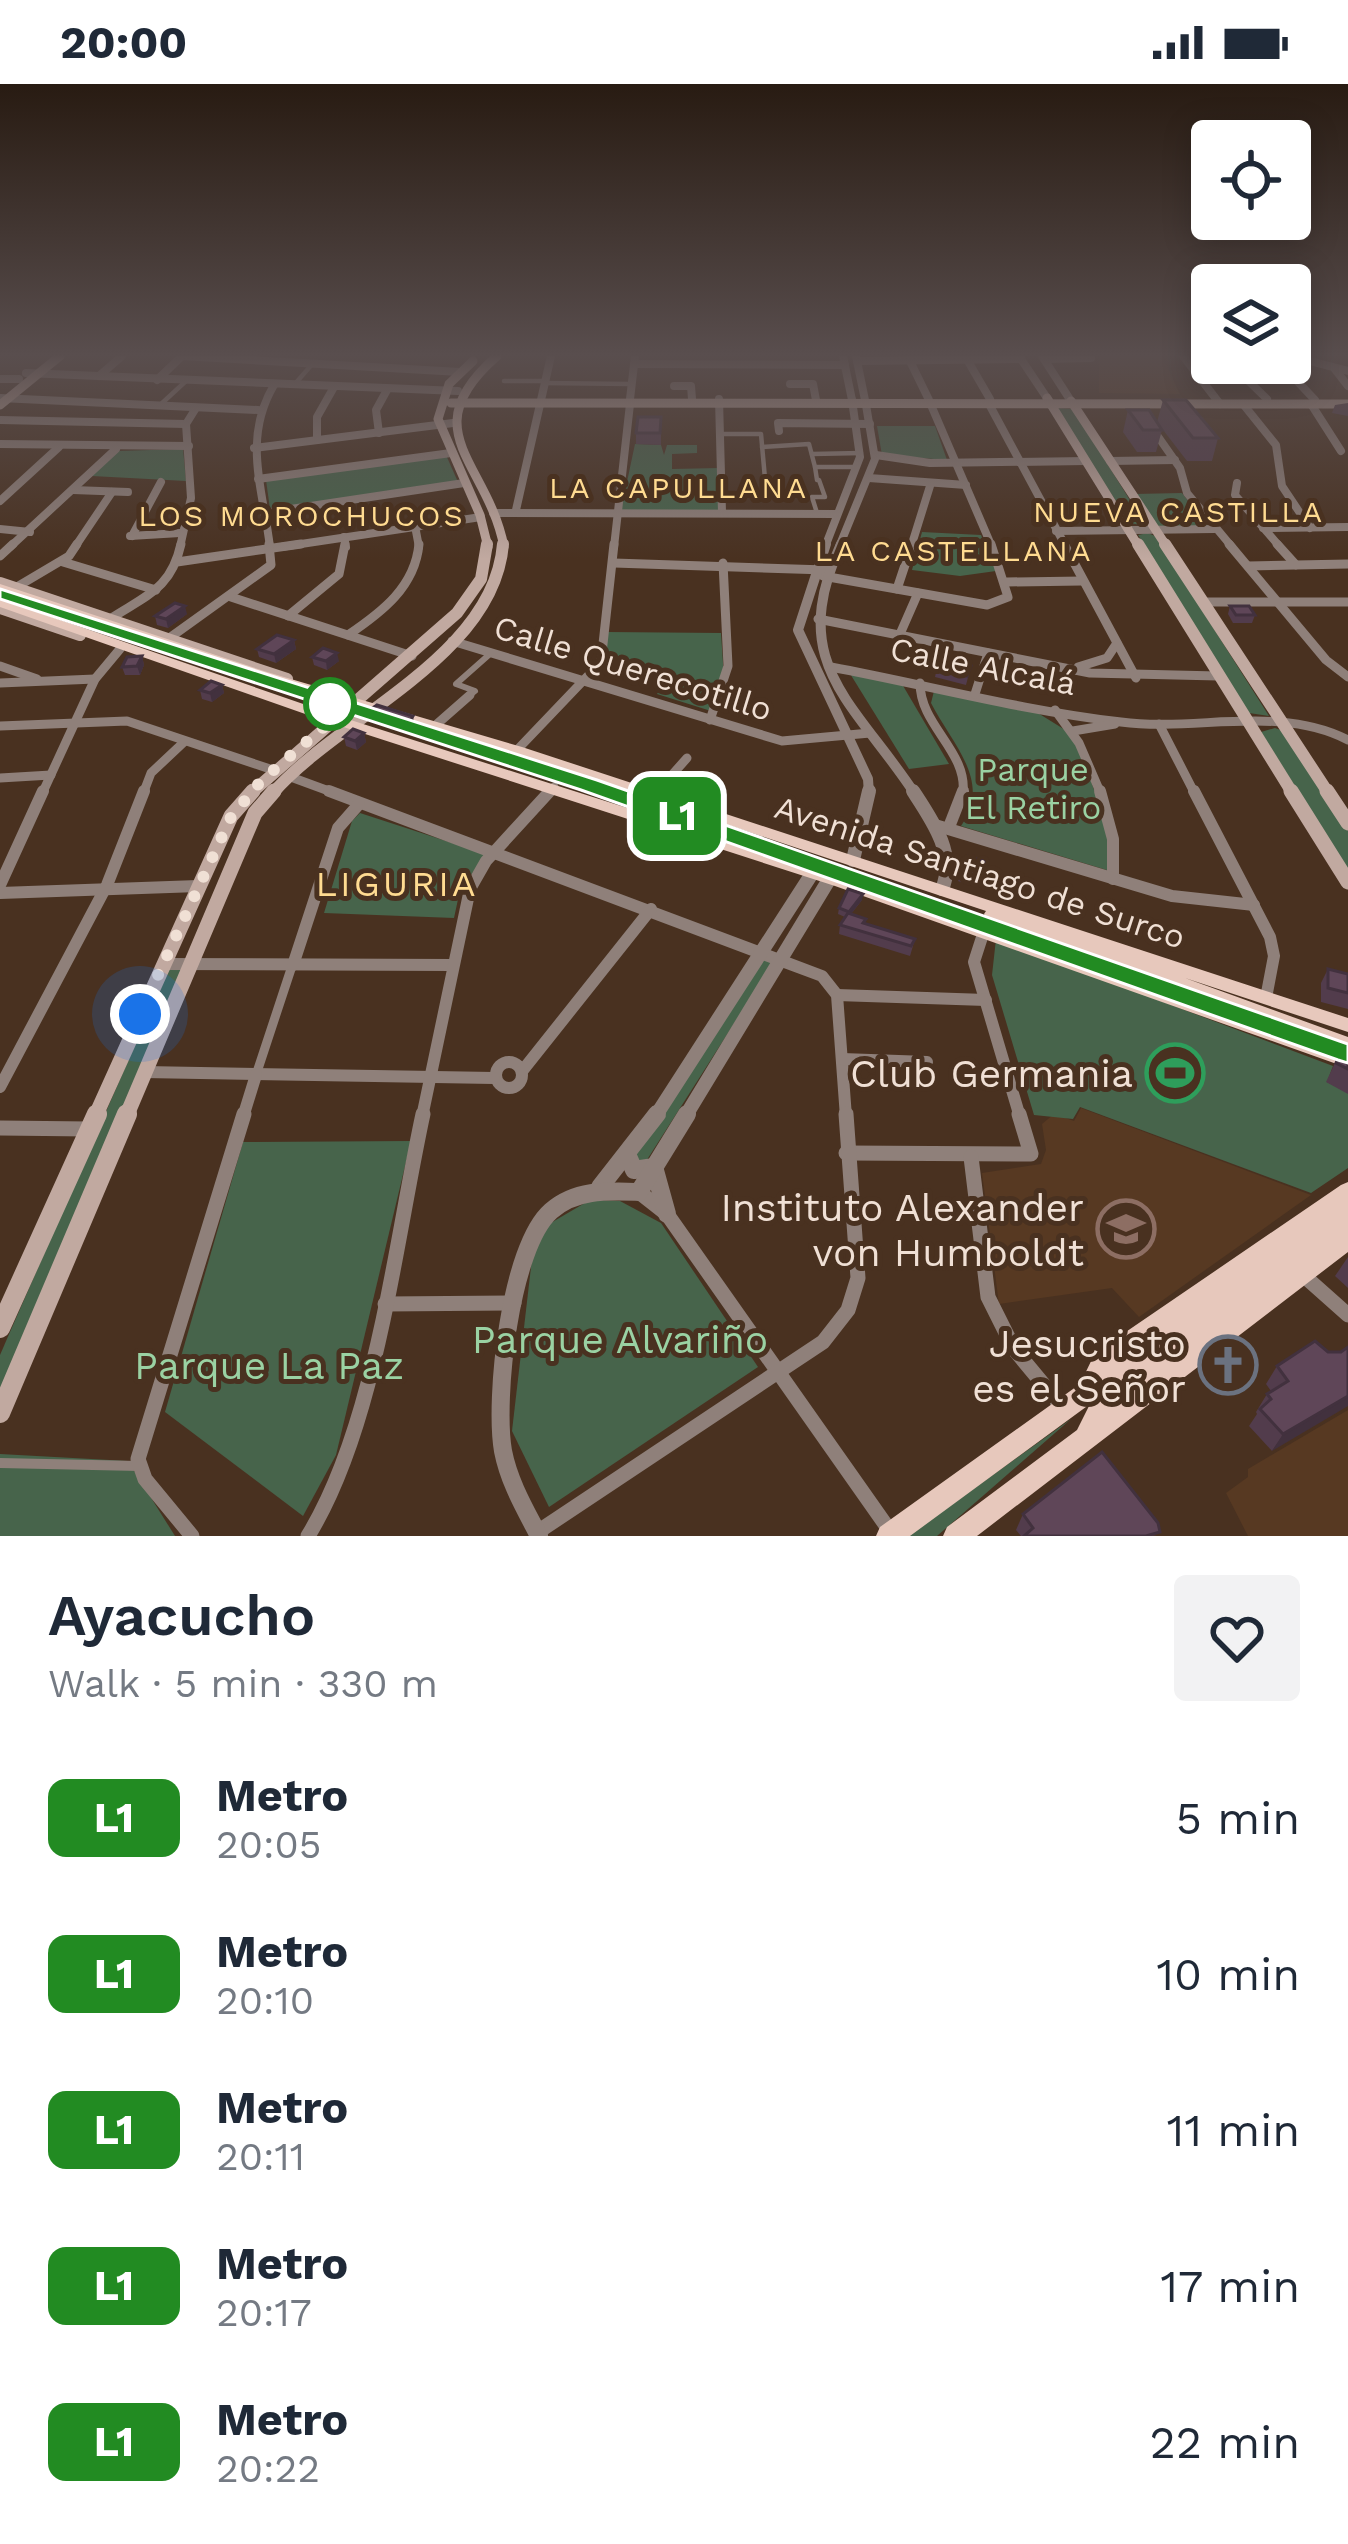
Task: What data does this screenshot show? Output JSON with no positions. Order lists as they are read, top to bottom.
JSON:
{
  "streets": {
    "main road": ["Avenida Santiago de Surco"],
    "street": ["Calle Alcalá", "Calle Querecotillo"]
  },
  "districts": [
    "LA CAPULLANA",
    "NUEVA CASTILLA",
    "LOS MOROCHUCOS",
    "LA CASTELLANA",
    "LIGURIA"
  ],
  "parks": ["Parque El Retiro", "Parque Alvariño", "Parque La Paz"],
  "places": {
    "sports": ["Club Germania"],
    "school or university": ["Instituto Alexander von Humboldt"],
    "church": ["Jesucristo es el Señor"]
  },
  "lines": ["metro line L1"],
  "page": {
    "status": "20:00",
    "on_map": "L1",
    "heading": ["Ayacucho", "Walk · 5 min · 330 m"],
    "list": [
      {
        "mark": "L1",
        "name": "Metro",
        "note": "20:05",
        "value": "5 min"
      },
      {
        "mark": "L1",
        "name": "Metro",
        "note": "20:10",
        "value": "10 min"
      },
      {
        "mark": "L1",
        "name": "Metro",
        "note": "20:11",
        "value": "11 min"
      },
      {
        "mark": "L1",
        "name": "Metro",
        "note": "20:17",
        "value": "17 min"
      },
      {
        "mark": "L1",
        "name": "Metro",
        "note": "20:22",
        "value": "22 min"
      }
    ]
  }
}
